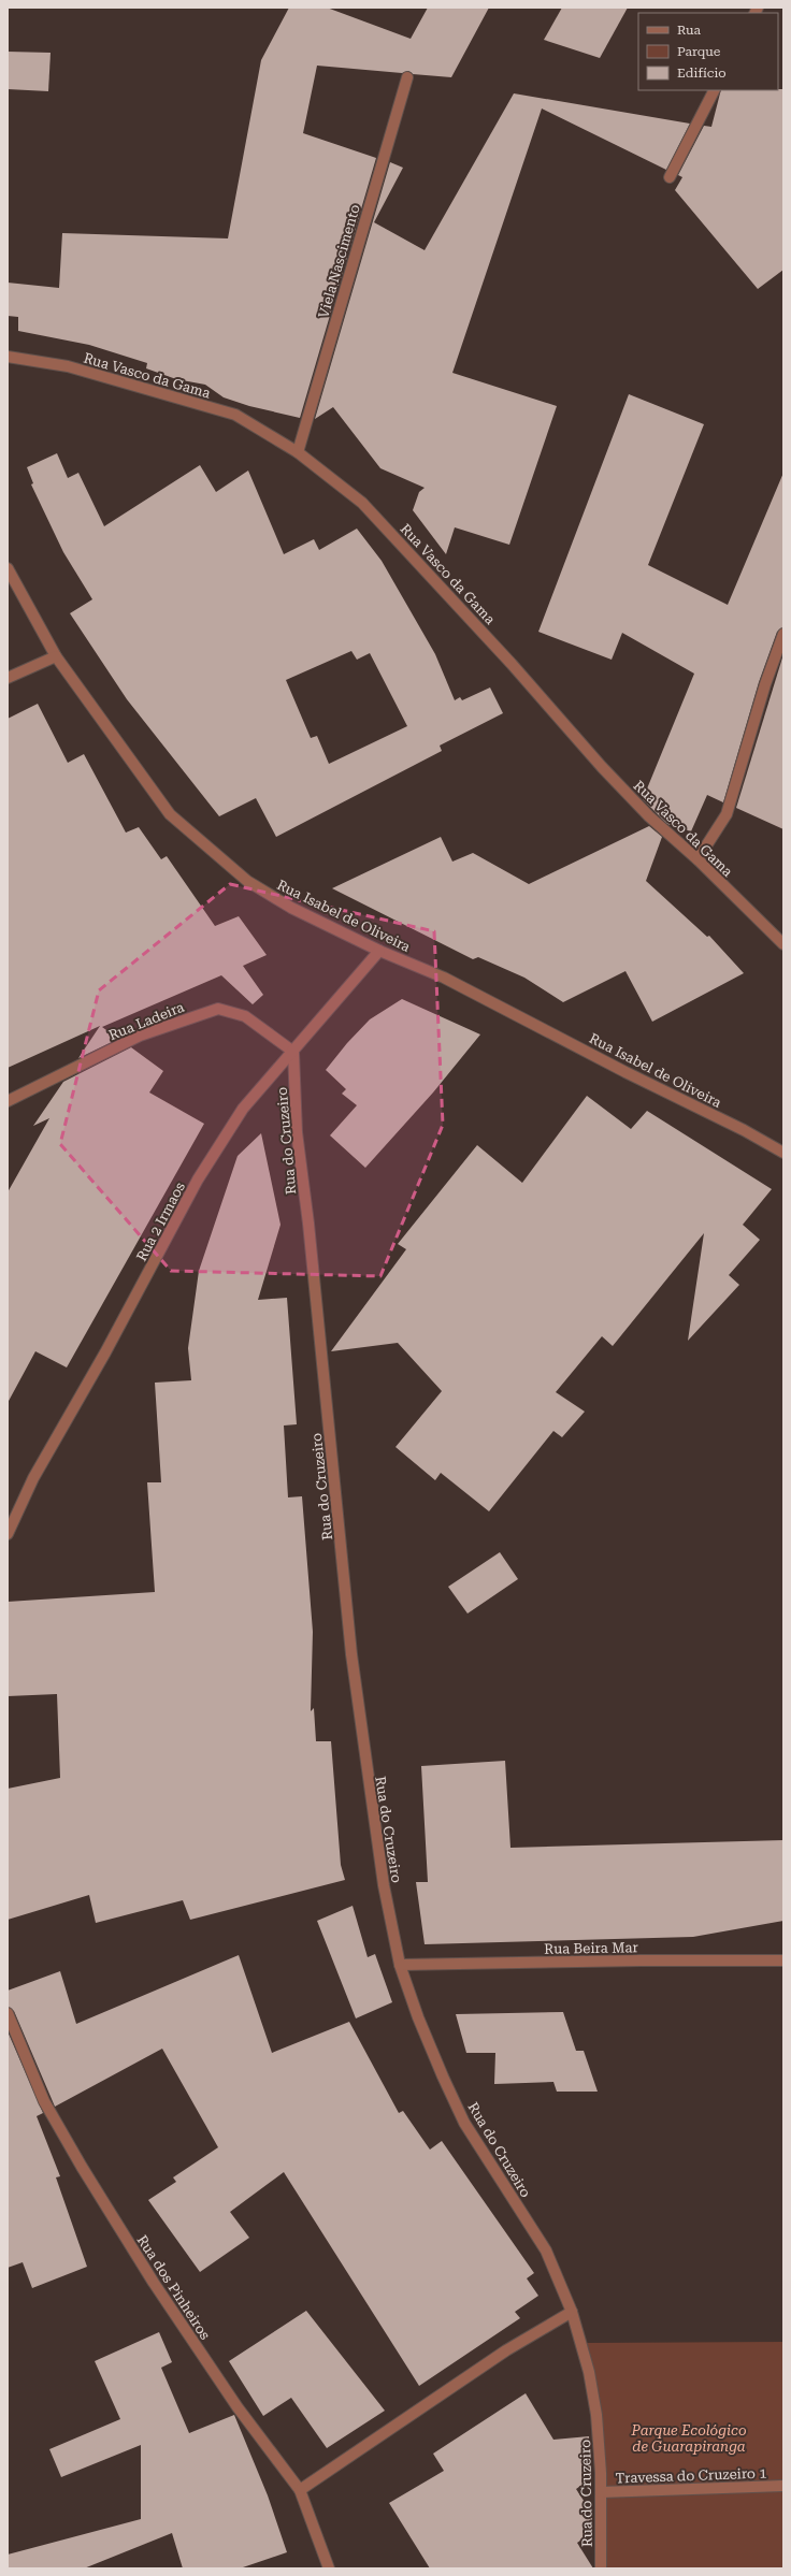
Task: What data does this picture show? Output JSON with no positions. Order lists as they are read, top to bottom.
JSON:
{
  "streets": {
    "street": [
      "Viela Nascimento",
      "Rua Vasco da Gama",
      "Rua Isabel de Oliveira",
      "Rua Ladeira",
      "Rua do Cruzeiro",
      "Rua 2 Irmaos",
      "Rua Beira Mar",
      "Rua dos Pinheiros",
      "Travessa do Cruzeiro 1"
    ]
  },
  "crossings": [
    ["Viela Nascimento", "Rua Vasco da Gama"],
    ["Rua Isabel de Oliveira", "Rua 2 Irmaos"],
    ["Rua Ladeira", "Rua do Cruzeiro"],
    ["Rua Ladeira", "Rua 2 Irmaos"],
    ["Rua do Cruzeiro", "Rua 2 Irmaos"],
    ["Rua do Cruzeiro", "Rua Beira Mar"],
    ["Rua do Cruzeiro", "Travessa do Cruzeiro 1"]
  ],
  "parks": ["Parque Ecológico de Guarapiranga"],
  "legend": ["Rua", "Parque", "Edifício"]
}
